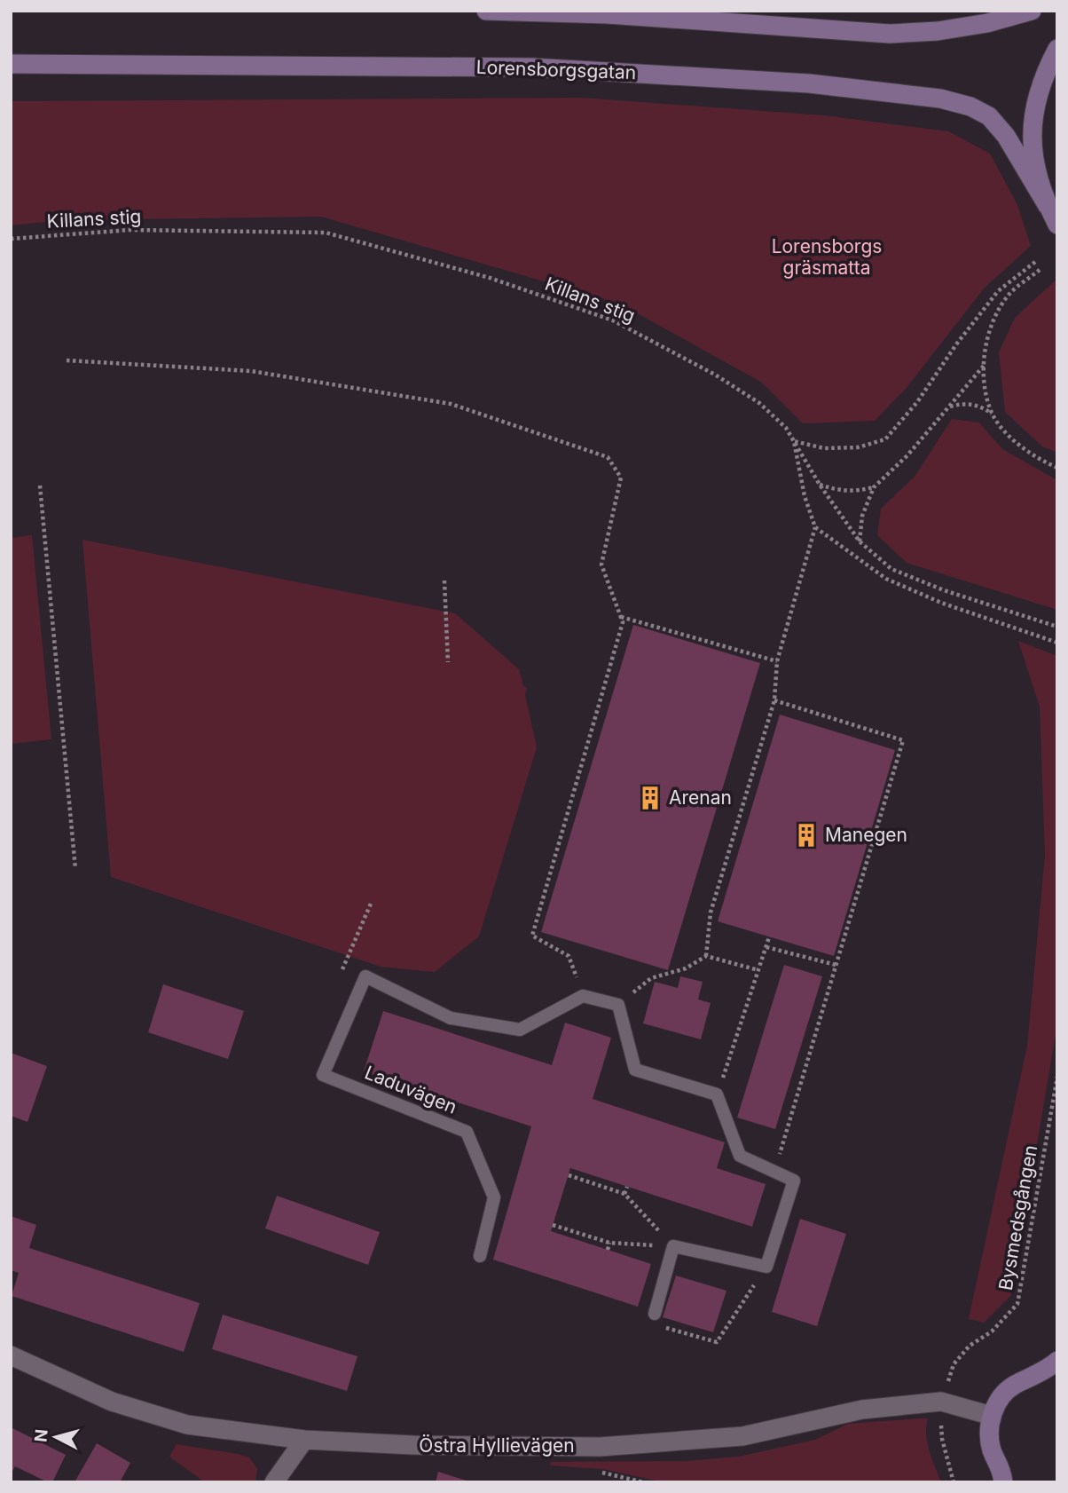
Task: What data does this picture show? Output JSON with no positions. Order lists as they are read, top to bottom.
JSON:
{
  "streets": {
    "main road": ["Lorensborgsgatan"],
    "street": ["Östra Hyllievägen"],
    "lane": ["Laduvägen"],
    "path": ["Killans stig", "Bysmedsgången"]
  },
  "crossings": [
    ["Bysmedsgången", "Östra Hyllievägen"]
  ],
  "parks": ["Lorensborgs gräsmatta"],
  "places": {
    "building": ["Arenan", "Manegen"]
  },
  "north": "left"
}
